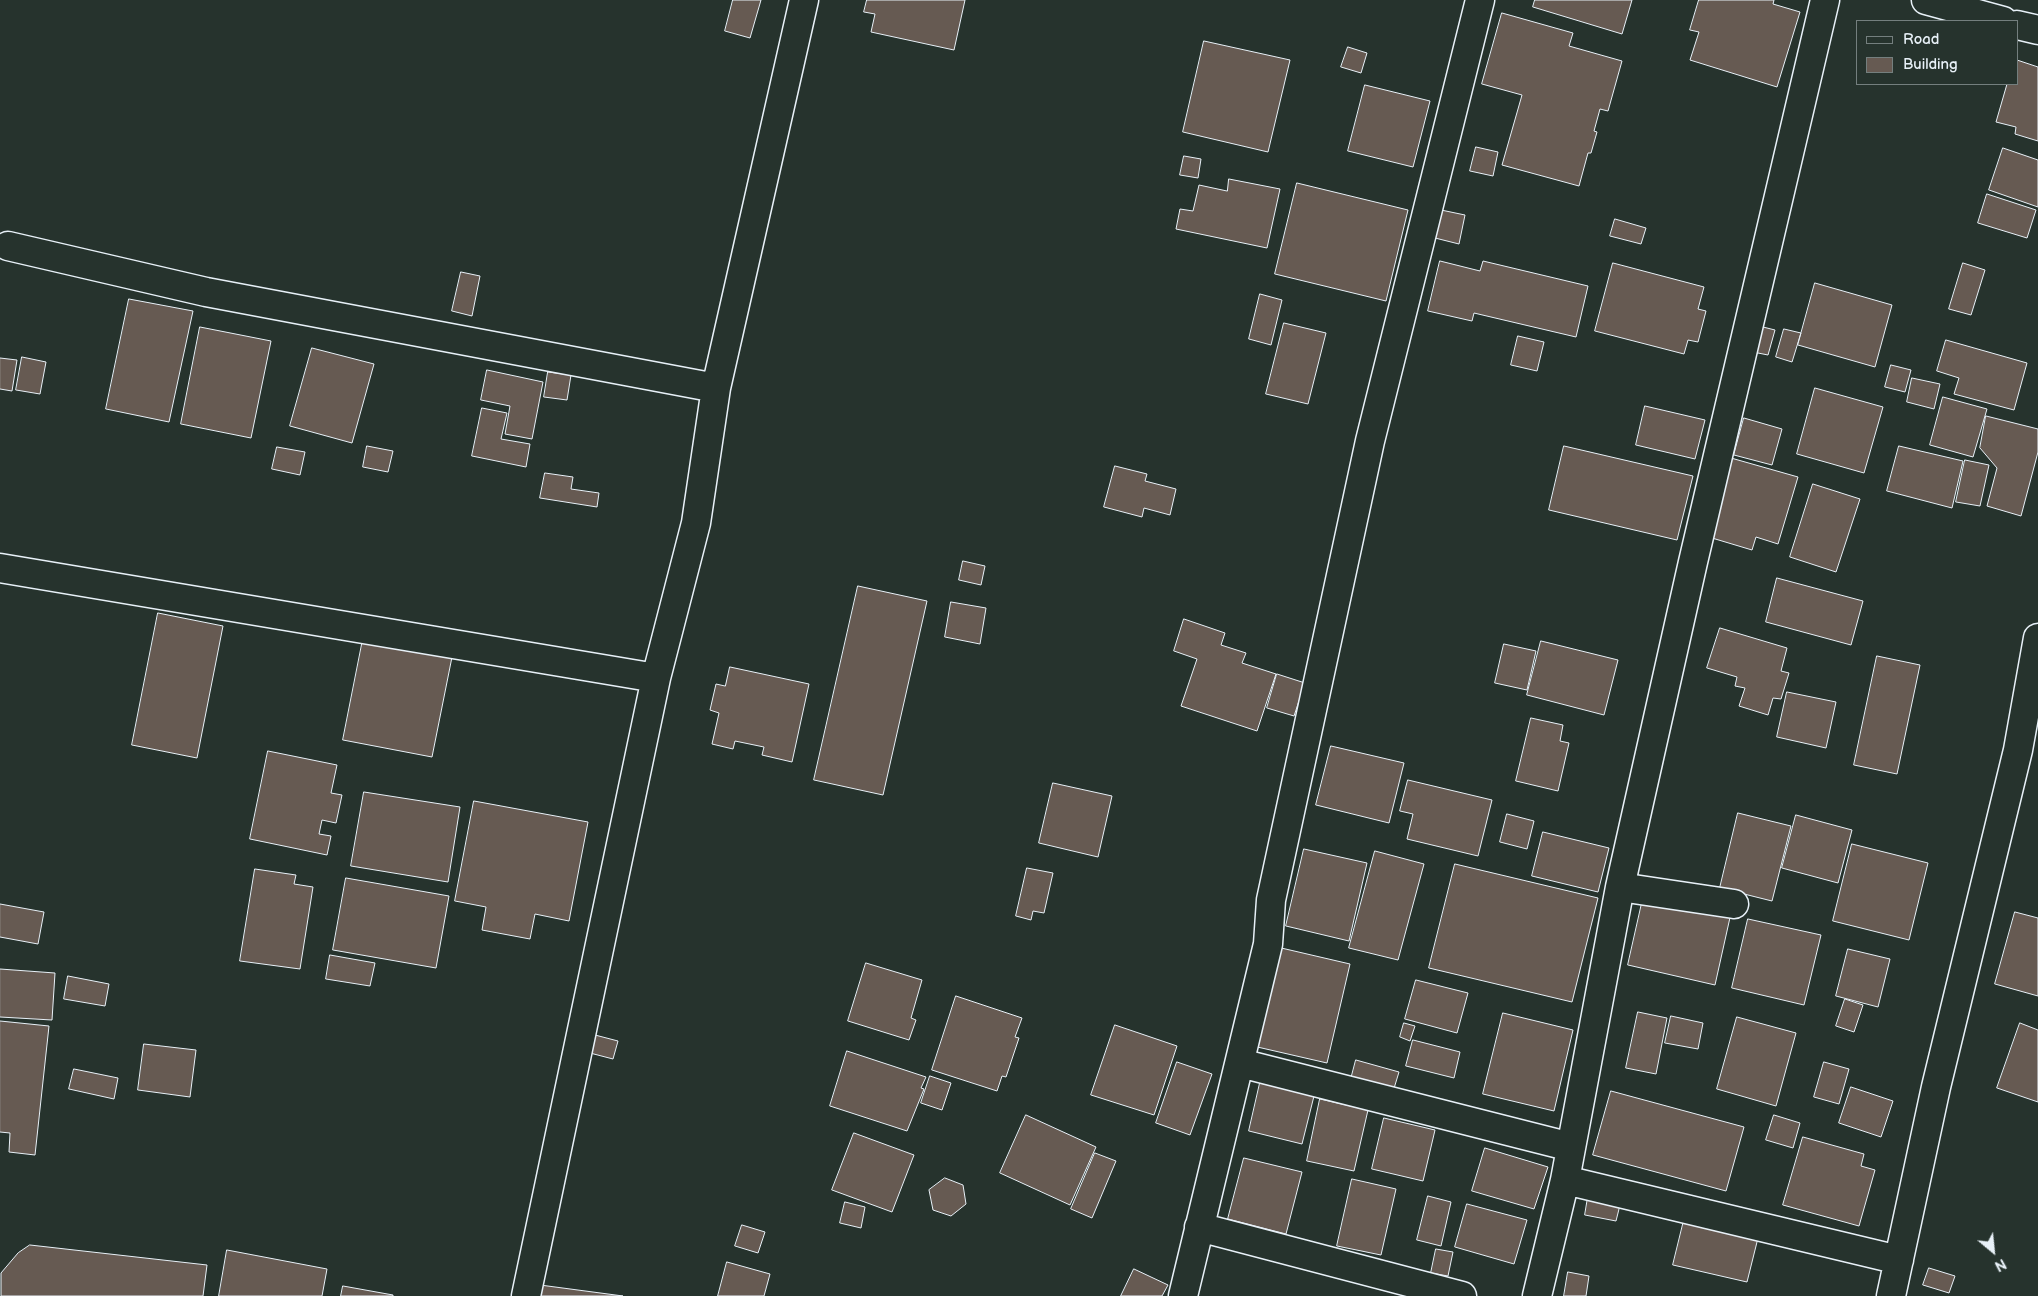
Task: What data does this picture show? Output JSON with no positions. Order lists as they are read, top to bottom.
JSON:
{
  "legend": ["Road", "Building"],
  "north": "bottom right"
}
